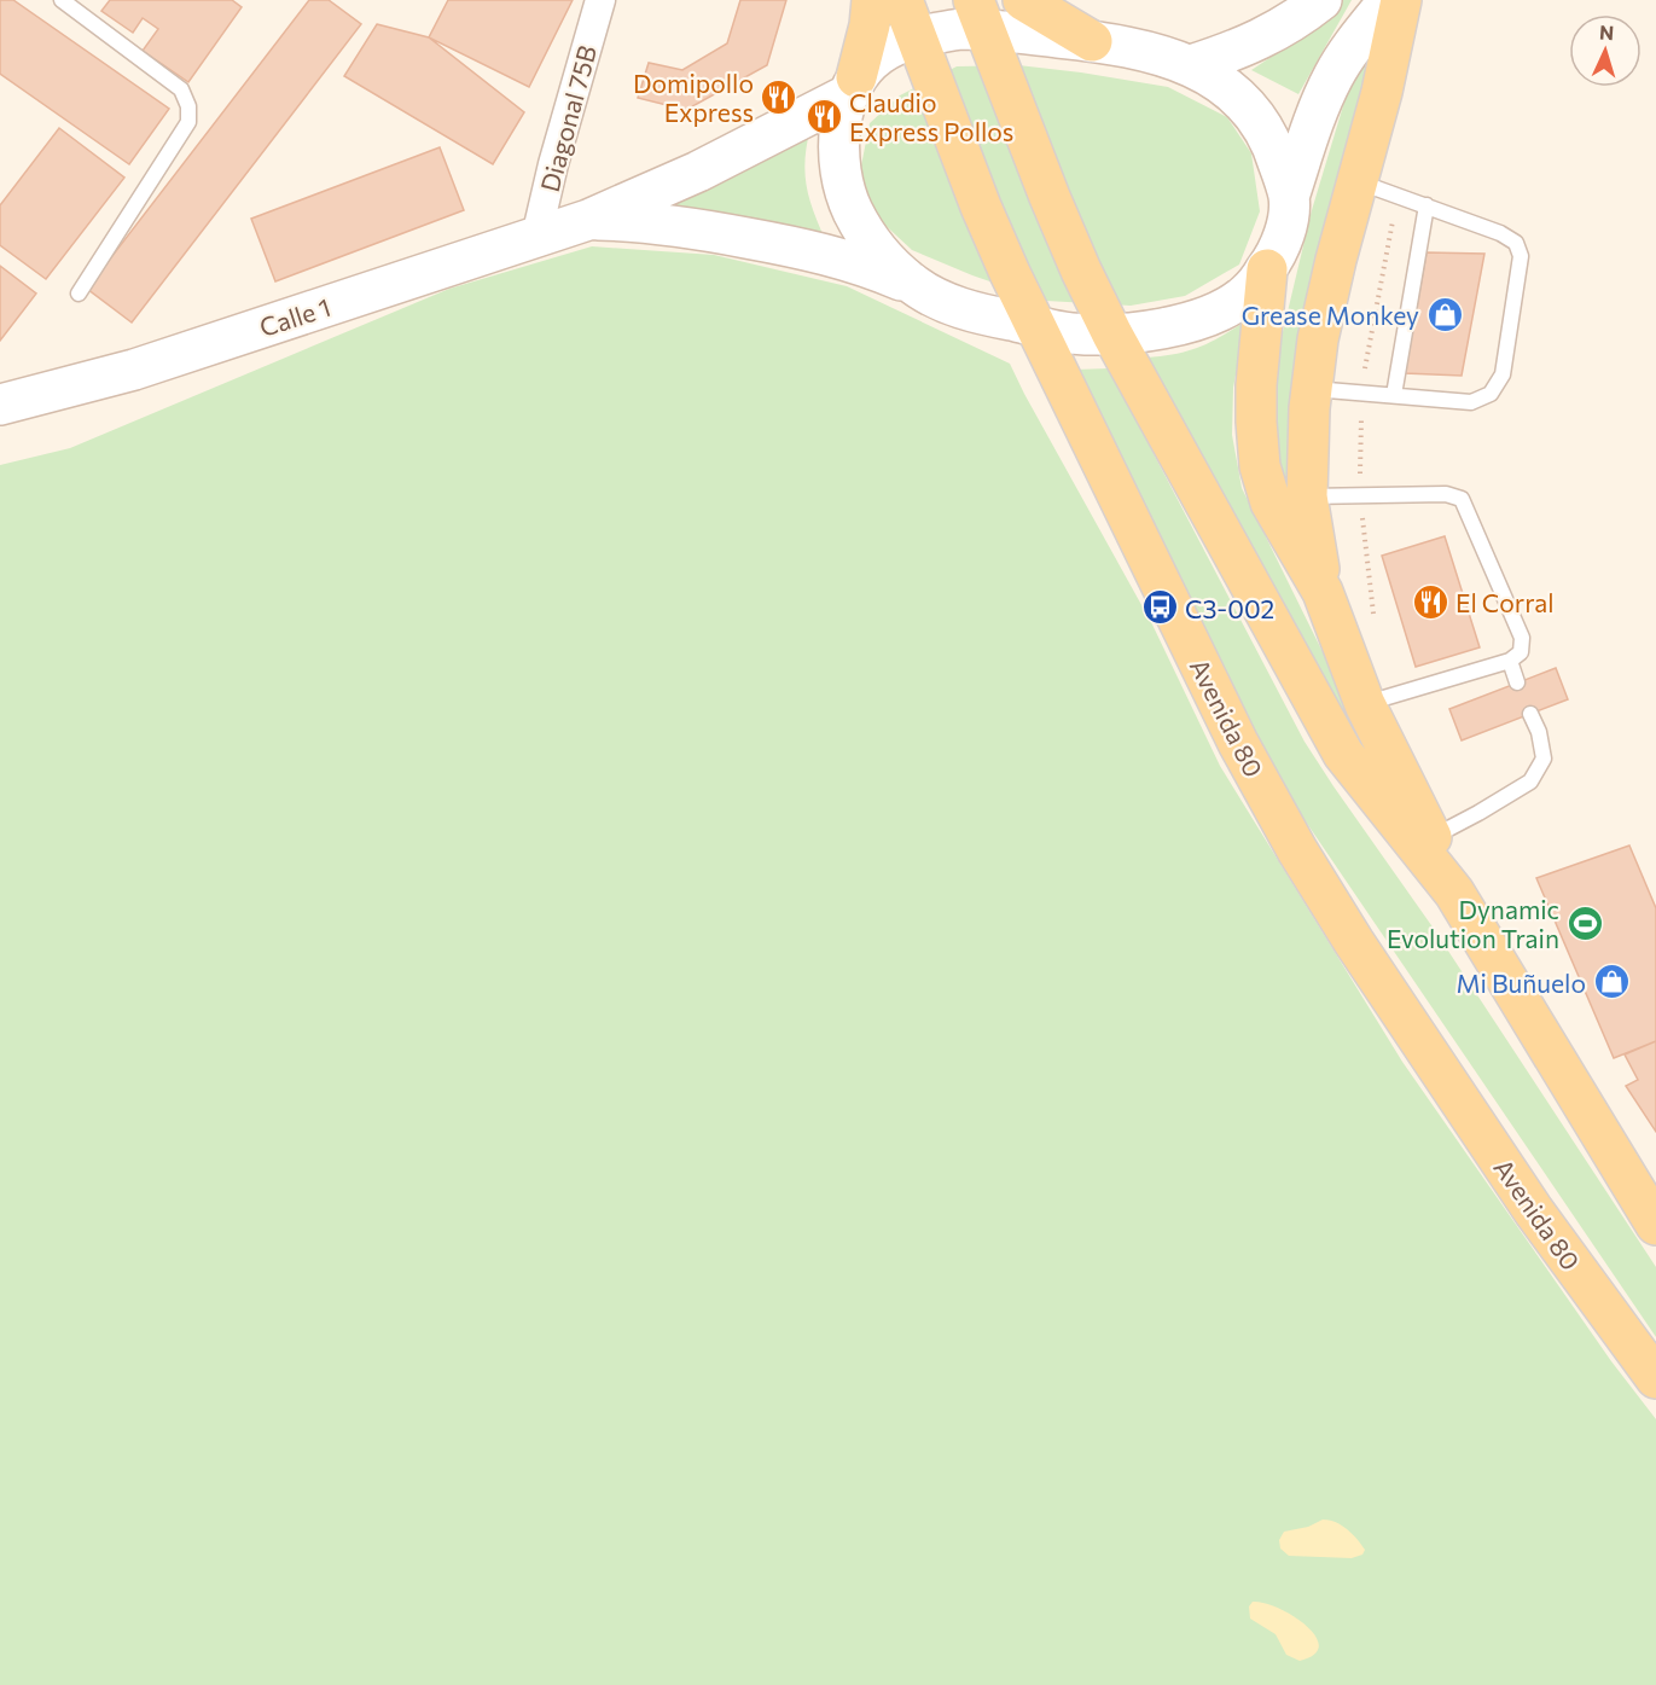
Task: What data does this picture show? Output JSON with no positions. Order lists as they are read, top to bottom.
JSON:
{
  "streets": {
    "main road": ["Calle 1", "Avenida 80"],
    "street": ["Diagonal 75B"]
  },
  "crossings": [
    ["Diagonal 75B", "Calle 1"],
    ["Calle 1", "Avenida 80"]
  ],
  "places": {
    "restaurant": ["Domipollo Express", "Claudio Express Pollos", "El Corral"],
    "shop": ["Grease Monkey", "Mi Buñuelo"],
    "bus stop": ["C3-002"],
    "sports": ["Dynamic Evolution Train"]
  },
  "north": "top"
}
